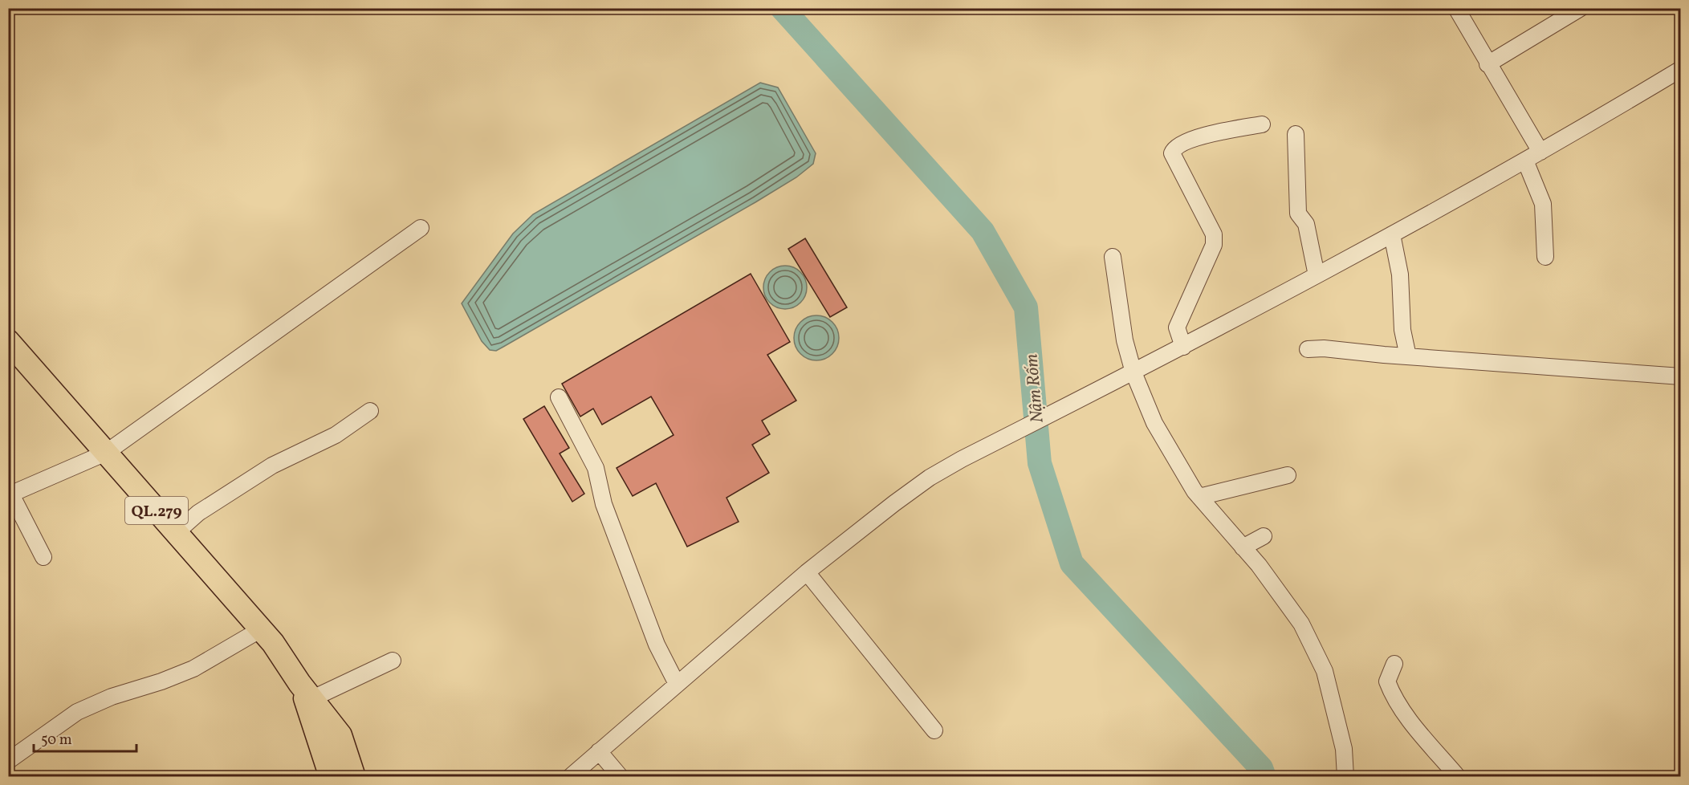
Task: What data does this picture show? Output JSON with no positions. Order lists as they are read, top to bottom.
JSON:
{
  "streets": {
    "highway": ["QL.279"]
  },
  "water": ["Nậm Rốm"],
  "scale_bar": "50 m"
}
